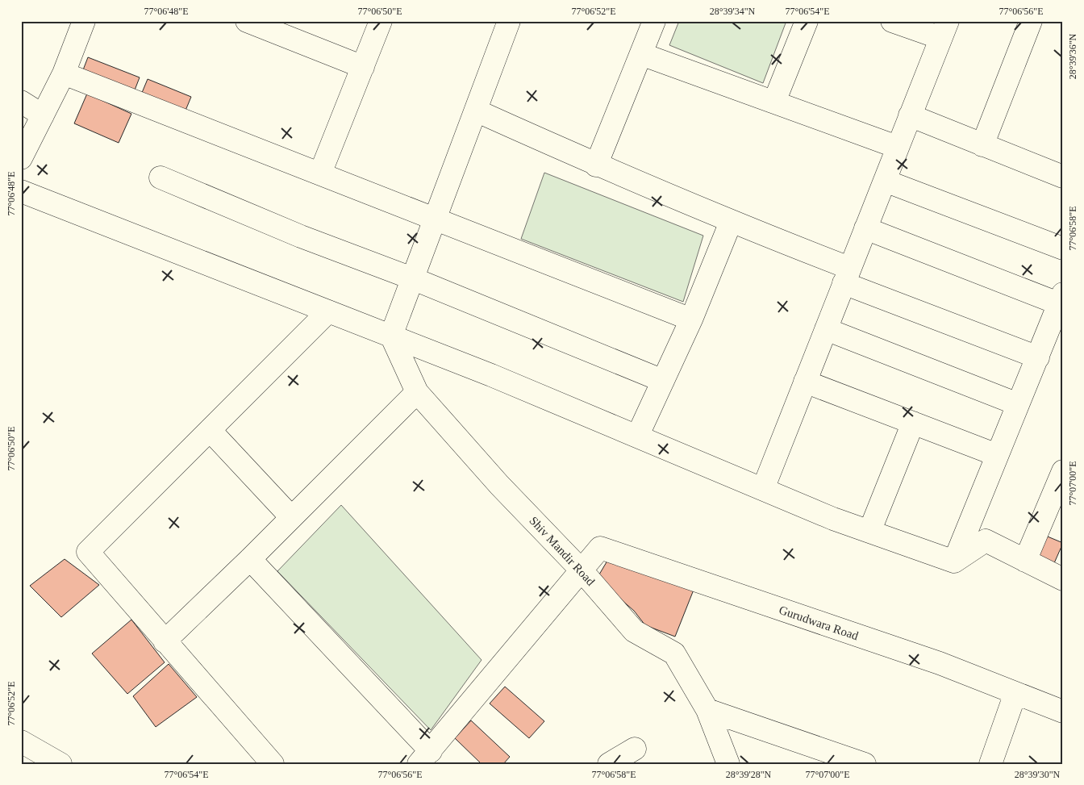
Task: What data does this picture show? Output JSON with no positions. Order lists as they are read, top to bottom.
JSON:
{
  "streets": {
    "street": ["Shiv Mandir Road", "Gurudwara Road"]
  },
  "crossings": [
    ["Shiv Mandir Road", "Gurudwara Road"]
  ],
  "coordinates": [
    "77°06'48\"E",
    "77°06'50\"E",
    "77°06'52\"E",
    "28°39'34\"N",
    "77°06'54\"E",
    "77°06'56\"E",
    "28°39'36\"N",
    "77°06'58\"E",
    "77°07'00\"E",
    "28°39'28\"N",
    "28°39'30\"N"
  ]
}
